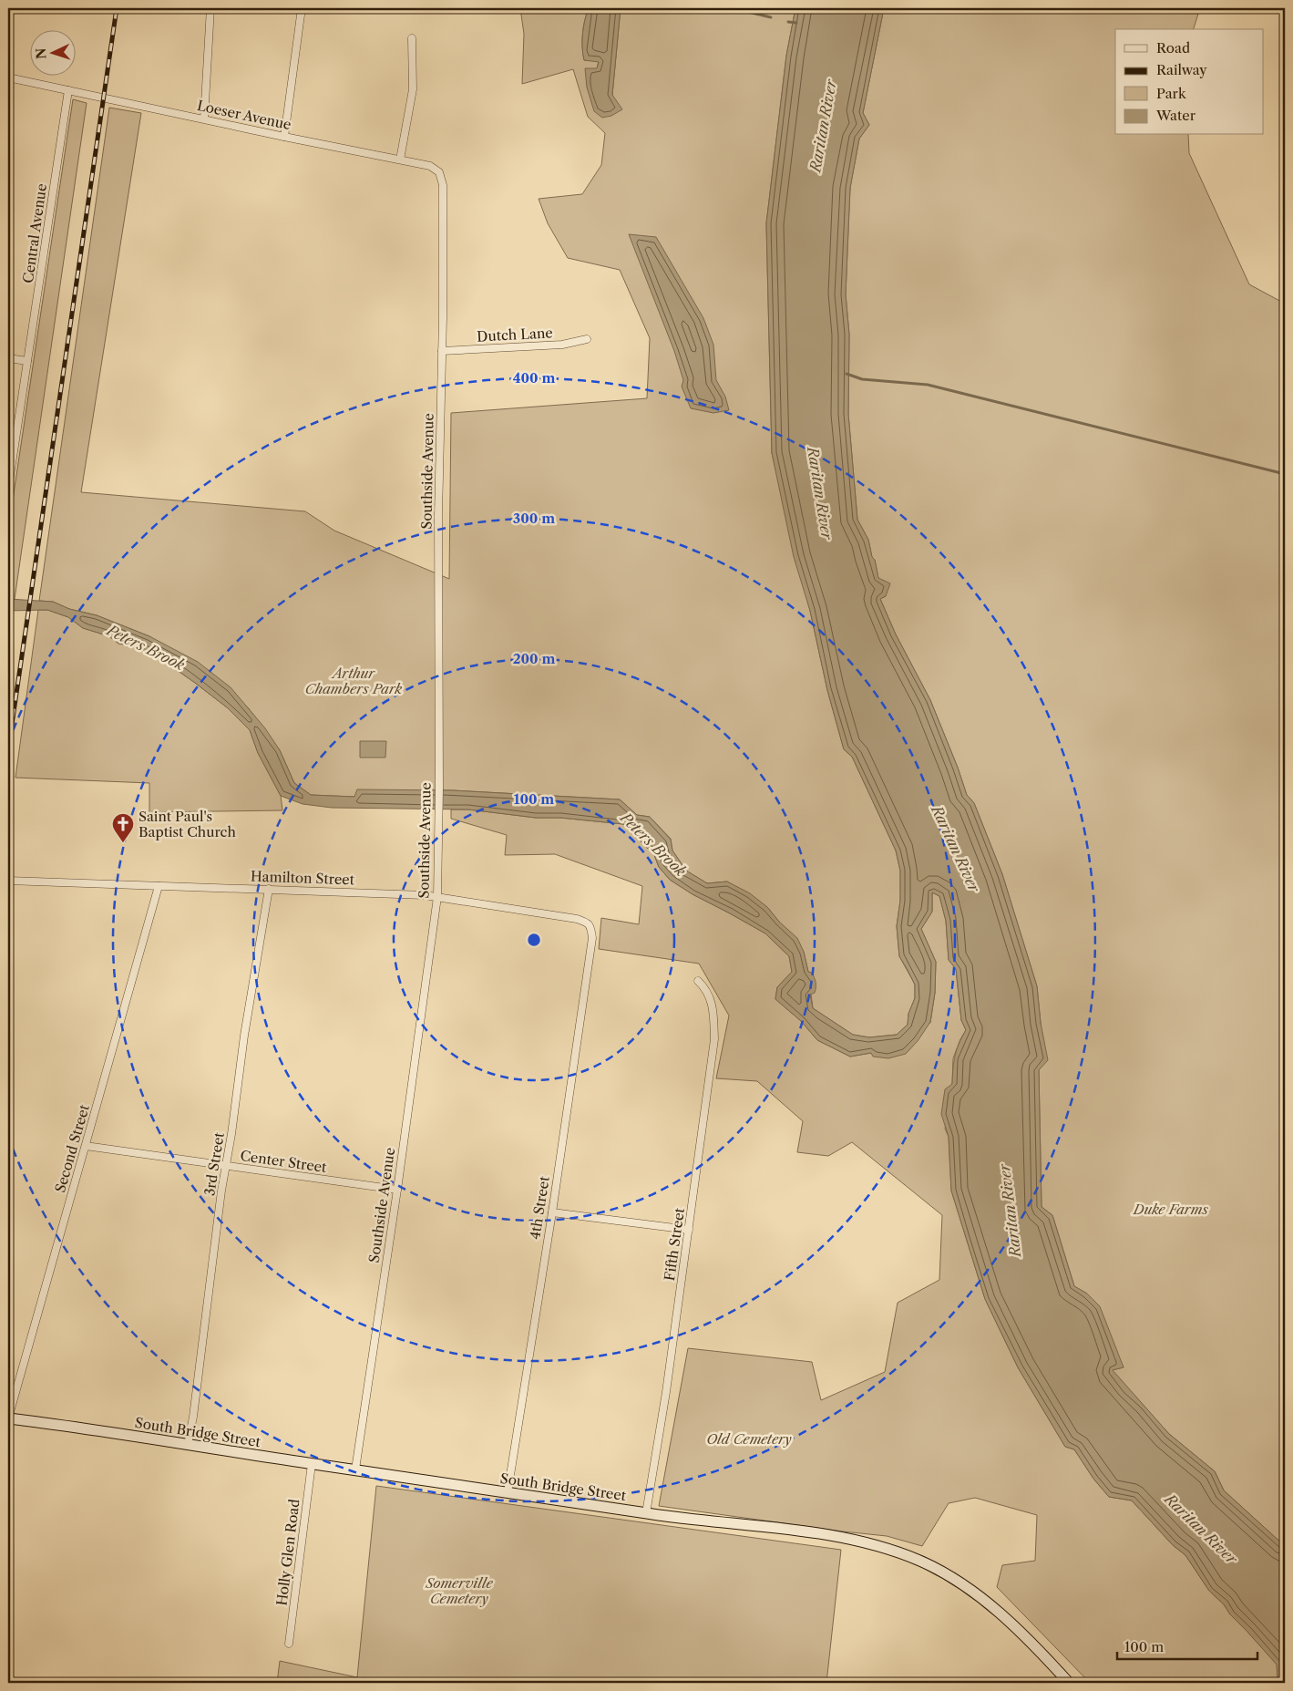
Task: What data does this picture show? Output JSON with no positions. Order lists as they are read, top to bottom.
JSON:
{
  "streets": {
    "street": [
      "Loeser Avenue",
      "Central Avenue",
      "Dutch Lane",
      "Southside Avenue",
      "Hamilton Street",
      "Second Street",
      "Center Street",
      "3rd Street",
      "4th Street",
      "Fifth Street",
      "South Bridge Street",
      "Holly Glen Road"
    ]
  },
  "crossings": [
    ["Loeser Avenue", "Central Avenue"],
    ["Loeser Avenue", "Southside Avenue"],
    ["Dutch Lane", "Southside Avenue"],
    ["Southside Avenue", "Hamilton Street"],
    ["Southside Avenue", "Center Street"],
    ["Southside Avenue", "South Bridge Street"],
    ["Hamilton Street", "Second Street"],
    ["Hamilton Street", "3rd Street"],
    ["Hamilton Street", "4th Street"],
    ["Second Street", "Center Street"],
    ["Second Street", "South Bridge Street"],
    ["Center Street", "3rd Street"],
    ["3rd Street", "South Bridge Street"],
    ["4th Street", "South Bridge Street"],
    ["Fifth Street", "South Bridge Street"],
    ["South Bridge Street", "Holly Glen Road"]
  ],
  "water": ["Raritan River", "Peters Brook"],
  "parks": [
    "Arthur Chambers Park",
    "Duke Farms",
    "Old Cemetery",
    "Somerville Cemetery"
  ],
  "places": {
    "church": ["Saint Paul's Baptist Church"]
  },
  "legend": [
    "Road",
    "Railway",
    "Park",
    "Water"
  ],
  "scale_bar": "100 m",
  "north": "left",
  "rings": [
    "400 m",
    "300 m",
    "200 m",
    "100 m"
  ]
}
